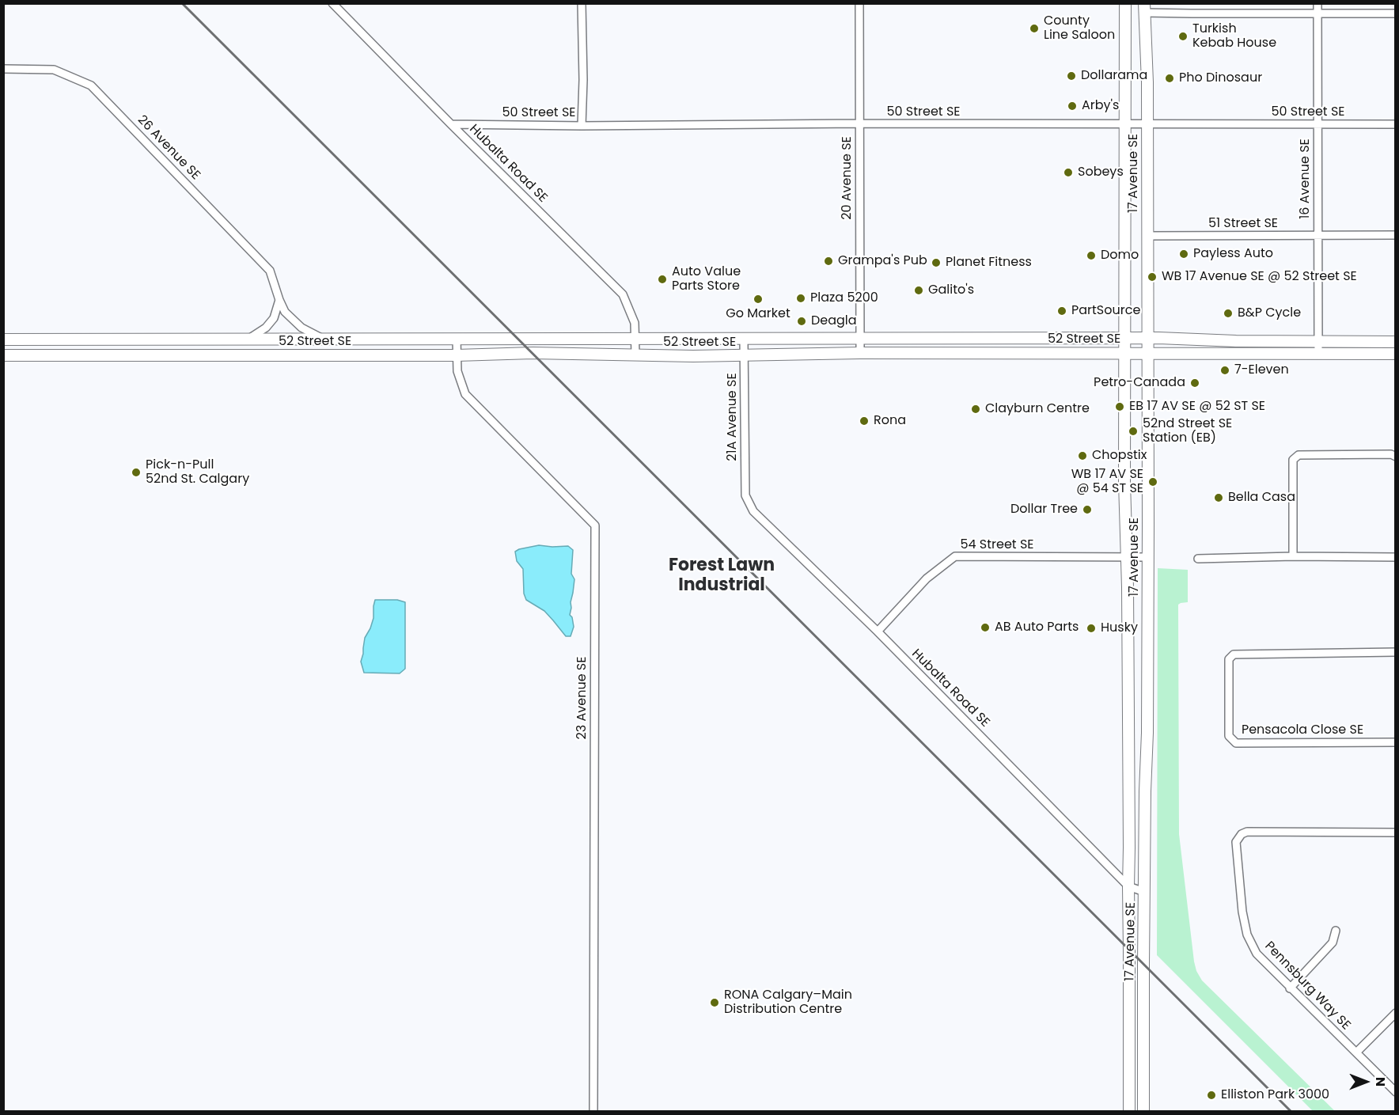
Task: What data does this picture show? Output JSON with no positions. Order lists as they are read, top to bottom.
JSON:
{
  "streets": {
    "main road": ["17 Avenue SE", "52 Street SE"],
    "street": [
      "50 Street SE",
      "26 Avenue SE",
      "Hubalta Road SE",
      "20 Avenue SE",
      "16 Avenue SE",
      "51 Street SE",
      "21A Avenue SE",
      "54 Street SE",
      "23 Avenue SE",
      "Pensacola Close SE",
      "Pennsburg Way SE"
    ]
  },
  "crossings": [
    ["50 Street SE", "Hubalta Road SE"],
    ["50 Street SE", "17 Avenue SE"],
    ["50 Street SE", "20 Avenue SE"],
    ["50 Street SE", "16 Avenue SE"],
    ["26 Avenue SE", "52 Street SE"],
    ["Hubalta Road SE", "17 Avenue SE"],
    ["Hubalta Road SE", "52 Street SE"],
    ["Hubalta Road SE", "21A Avenue SE"],
    ["Hubalta Road SE", "54 Street SE"],
    ["17 Avenue SE", "51 Street SE"],
    ["17 Avenue SE", "52 Street SE"],
    ["17 Avenue SE", "54 Street SE"],
    ["20 Avenue SE", "52 Street SE"],
    ["16 Avenue SE", "51 Street SE"],
    ["16 Avenue SE", "52 Street SE"],
    ["52 Street SE", "21A Avenue SE"],
    ["52 Street SE", "23 Avenue SE"]
  ],
  "districts": ["Forest Lawn Industrial"],
  "places": [
    "County Line Saloon",
    "Turkish Kebab House",
    "Dollarama",
    "Pho Dinosaur",
    "Arby's",
    "Sobeys",
    "Payless Auto",
    "Domo",
    "Grampa's Pub",
    "Planet Fitness",
    "WB 17 Avenue SE @ 52 Street SE",
    "Auto Value Parts Store",
    "Galito's",
    "Plaza 5200",
    "Go Market",
    "PartSource",
    "B&P Cycle",
    "Deagla",
    "7-Eleven",
    "Petro-Canada",
    "EB 17 AV SE @ 52 ST SE",
    "Clayburn Centre",
    "Rona",
    "52nd Street SE Station (EB)",
    "Chopstix",
    "Pick-n-Pull 52nd St. Calgary",
    "WB 17 AV SE @ 54 ST SE",
    "Bella Casa",
    "Dollar Tree",
    "AB Auto Parts",
    "Husky",
    "RONA Calgary–Main Distribution Centre",
    "Elliston Park 3000"
  ],
  "north": "right"
}
